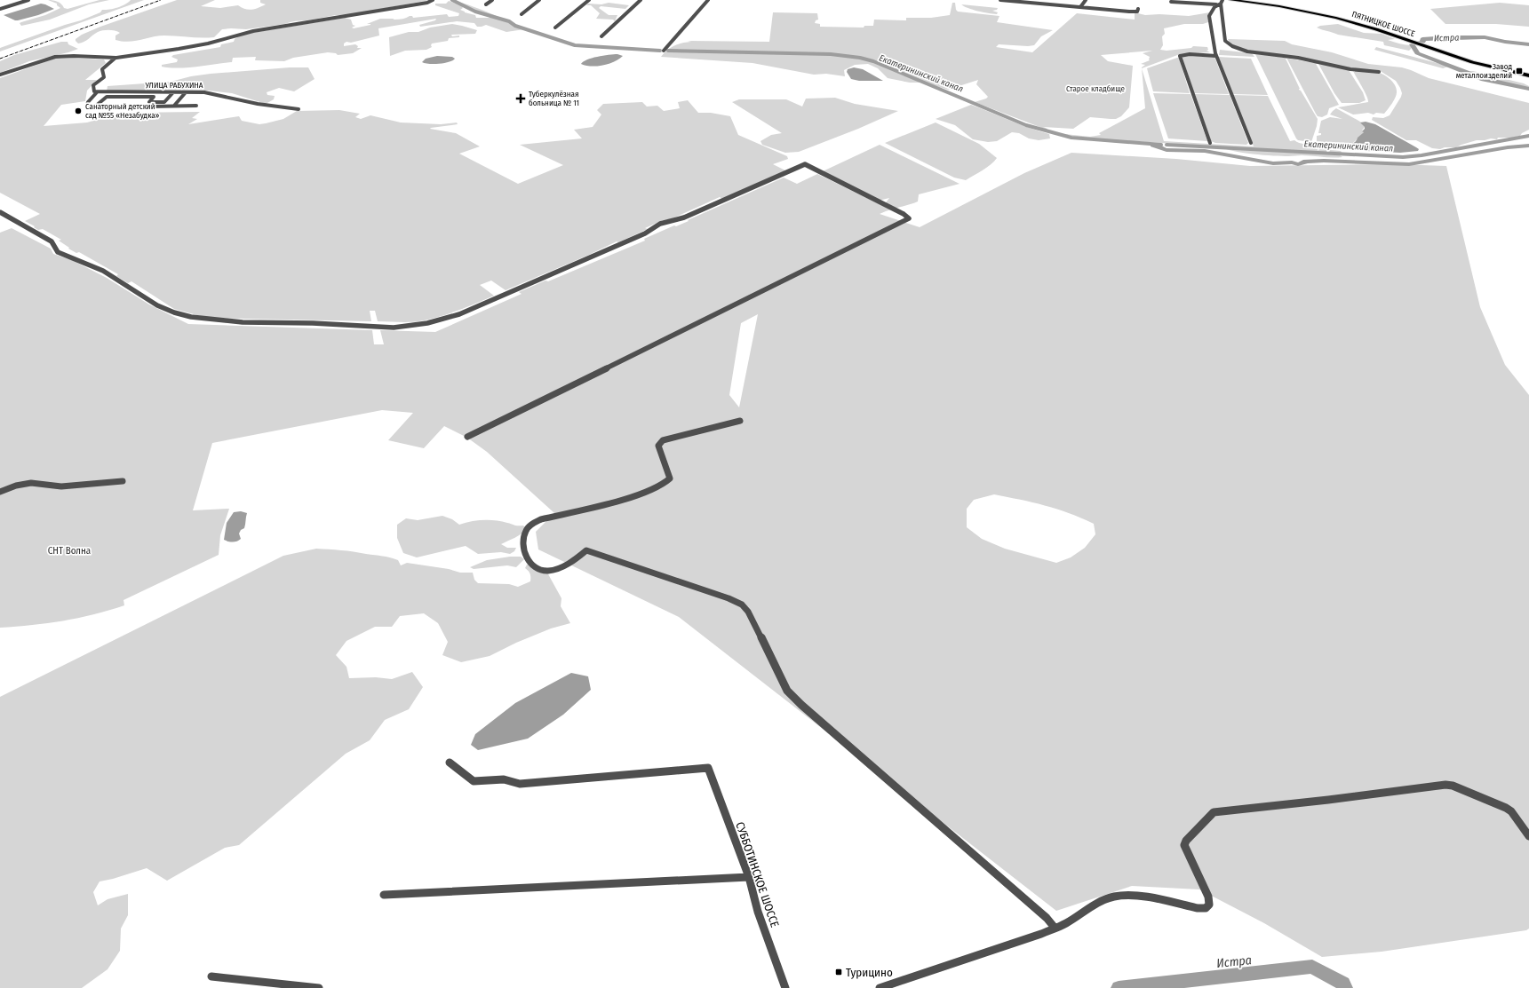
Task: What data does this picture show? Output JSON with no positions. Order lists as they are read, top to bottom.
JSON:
{
  "streets": {
    "main road": ["ПЯТНИЦКОЕ ШОССЕ"],
    "street": ["УЛИЦА РАБУХИНА", "СУББОТИНСКОЕ ШОССЕ"]
  },
  "water": ["Истра", "Екатерининский канал"],
  "parks": ["Старое кладбище", "СНТ Волна"],
  "places": {
    "transit": ["Завод металлоизделий", "Турицино"],
    "health": ["Туберкулёзная больница № 11"],
    "other": ["Санаторный детский сад №55 «Незабудка»"]
  }
}
